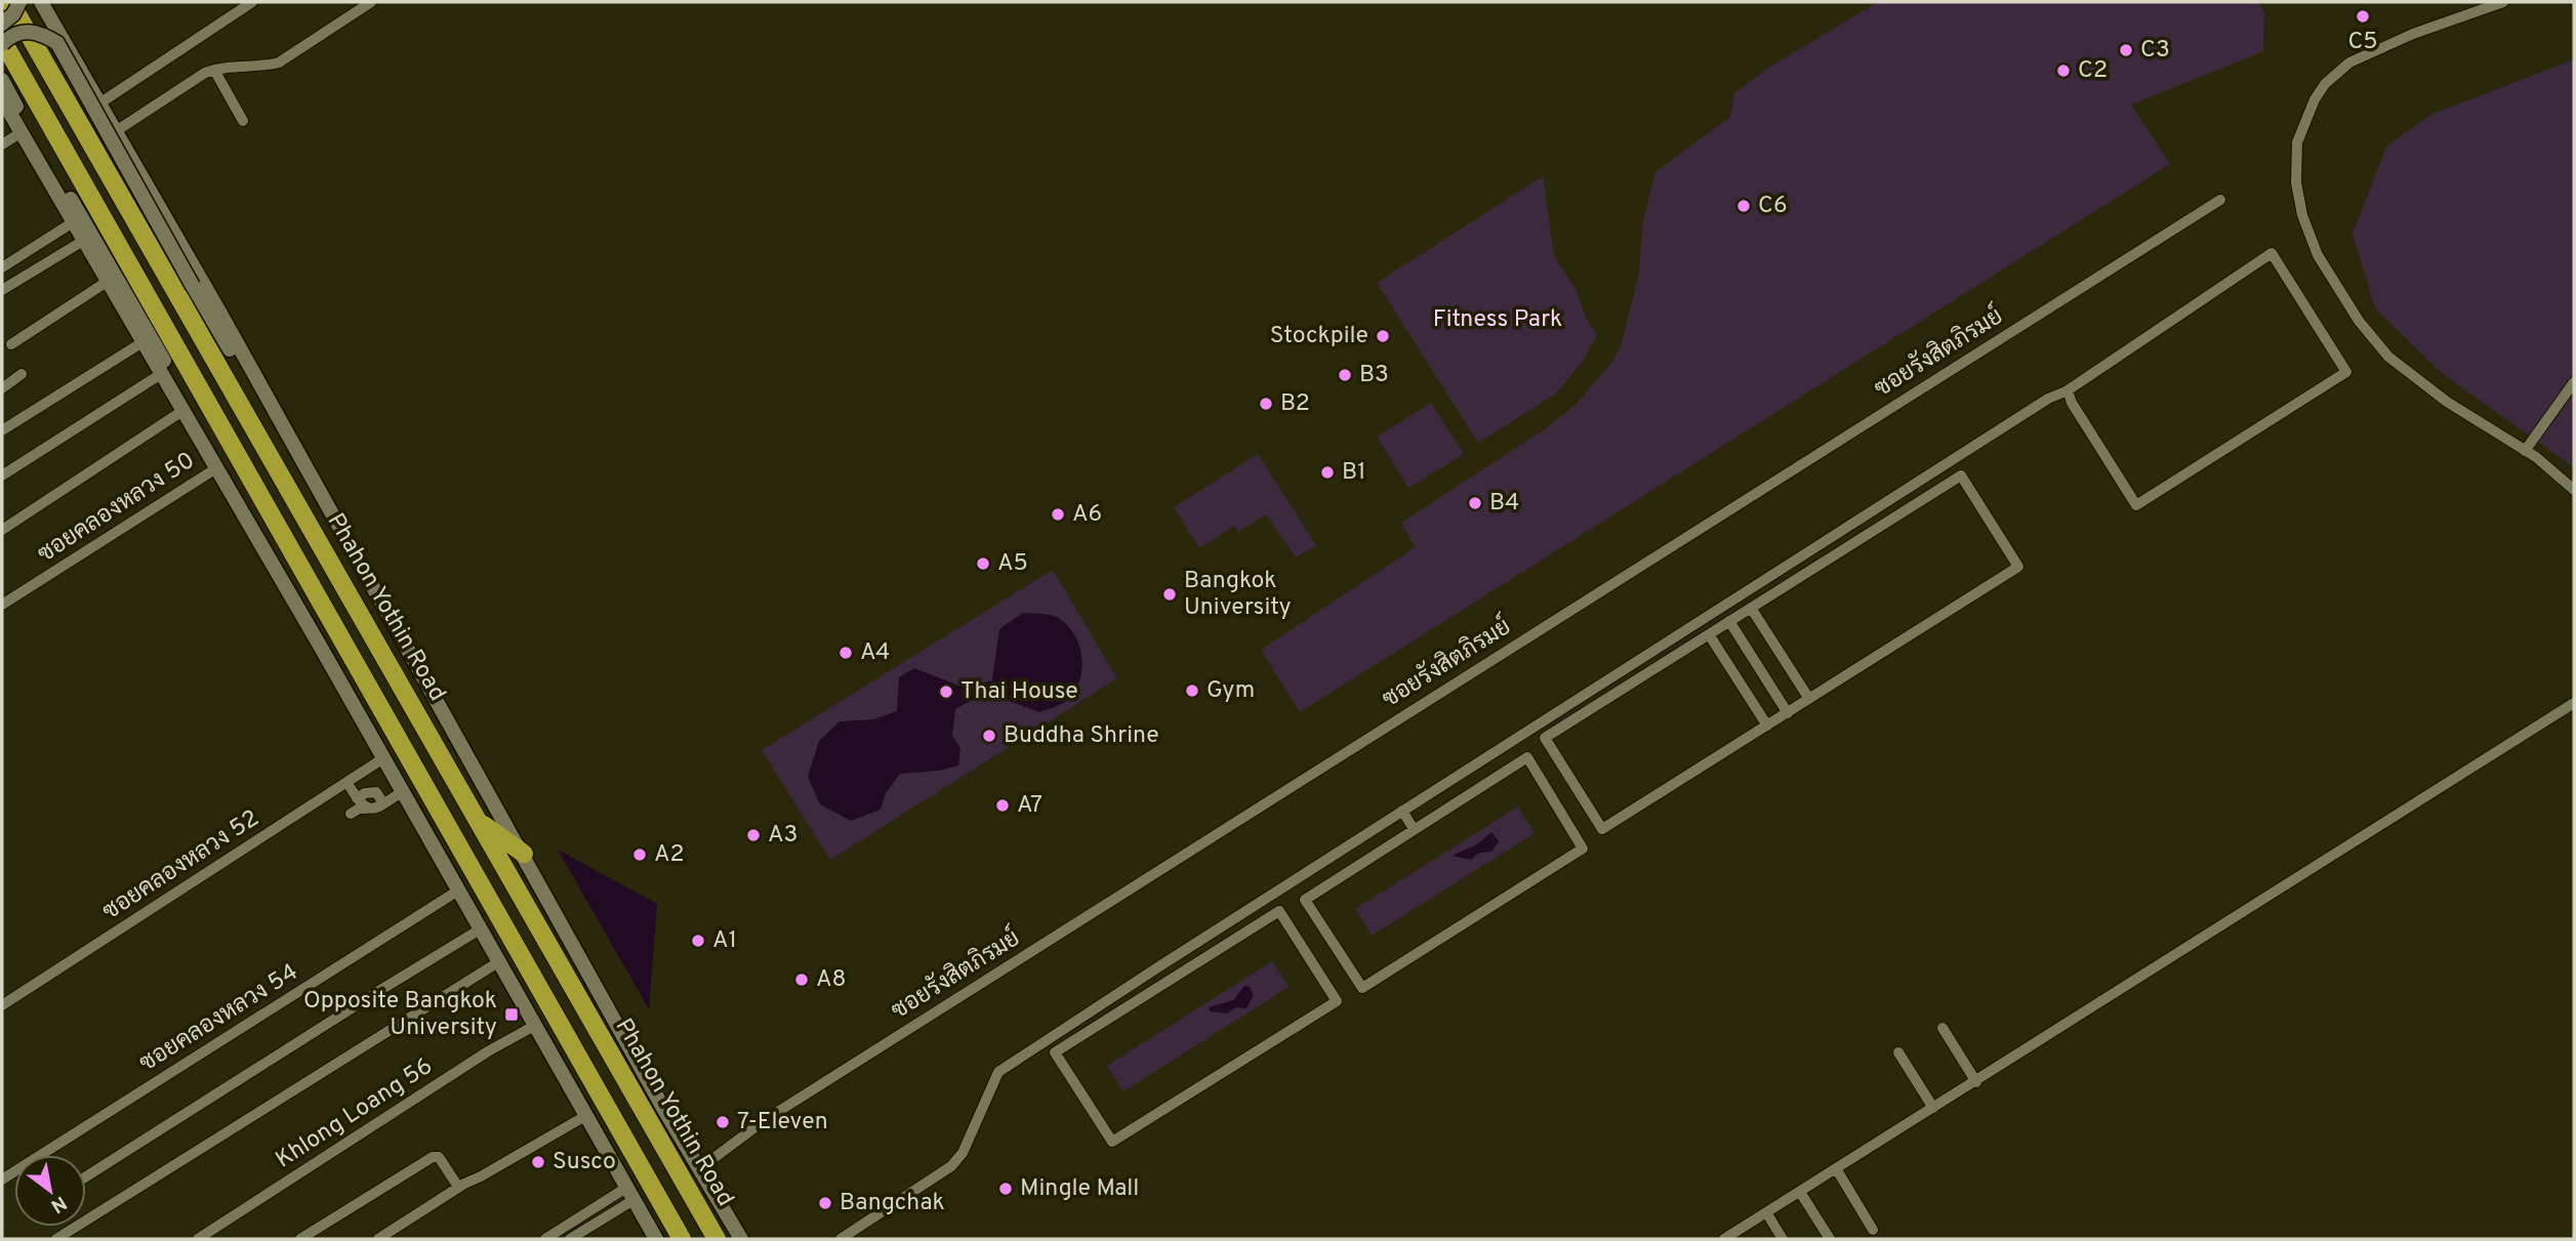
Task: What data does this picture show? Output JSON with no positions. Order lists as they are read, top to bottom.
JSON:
{
  "streets": {
    "highway": ["Phahon Yothin Road"],
    "street": [
      "ซอยรังสิตภิรมย์",
      "ซอยคลองหลวง 50",
      "ซอยคลองหลวง 52",
      "ซอยคลองหลวง 54",
      "Khlong Loang 56"
    ]
  },
  "crossings": [
    ["ซอยรังสิตภิรมย์", "Phahon Yothin Road"]
  ],
  "parks": ["Fitness Park"],
  "places": {
    "other": [
      "C5",
      "C3",
      "C2",
      "C6",
      "Stockpile",
      "B3",
      "B2",
      "B1",
      "B4",
      "A6",
      "A5",
      "Bangkok University",
      "A4",
      "Gym",
      "Thai House",
      "Buddha Shrine",
      "A7",
      "A3",
      "A2",
      "A1",
      "A8",
      "7-Eleven",
      "Susco",
      "Mingle Mall",
      "Bangchak"
    ],
    "transit": ["Opposite Bangkok University"]
  },
  "north": "bottom right"
}
